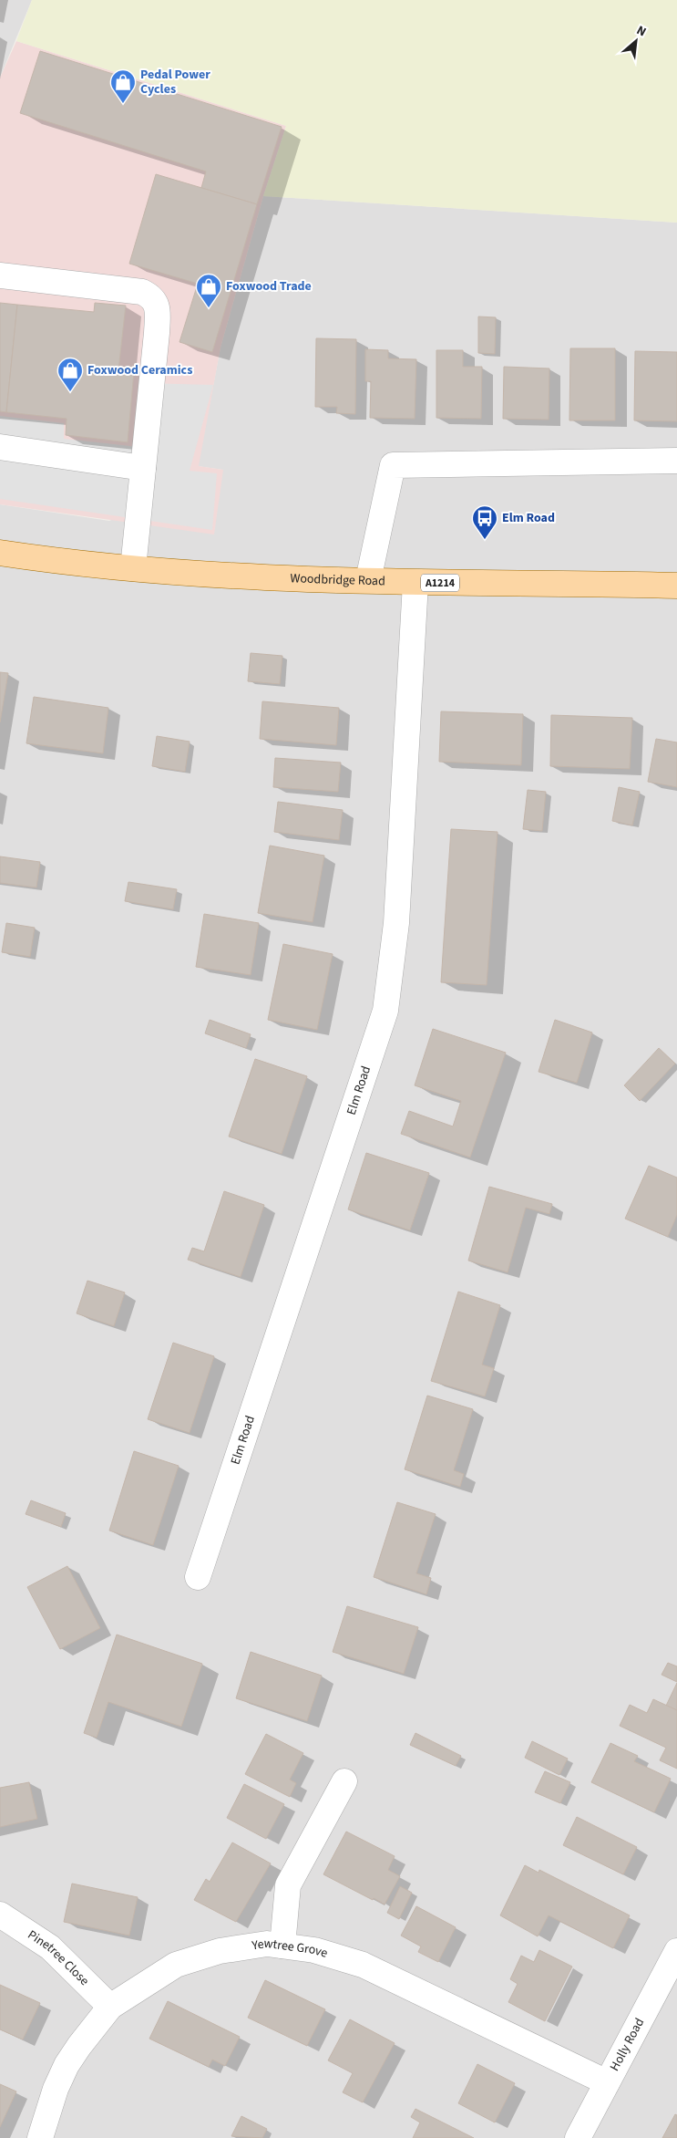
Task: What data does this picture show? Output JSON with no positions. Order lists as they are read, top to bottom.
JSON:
{
  "streets": {
    "main road": ["Woodbridge Road", "A1214"],
    "street": [
      "Elm Road",
      "Yewtree Grove",
      "Pinetree Close",
      "Holly Road"
    ]
  },
  "crossings": [
    ["Woodbridge Road", "Elm Road"],
    ["Yewtree Grove", "Pinetree Close"],
    ["Yewtree Grove", "Holly Road"]
  ],
  "places": {
    "shop": ["Pedal Power Cycles", "Foxwood Trade", "Foxwood Ceramics"],
    "bus stop": ["Elm Road"]
  },
  "north": "top right"
}
